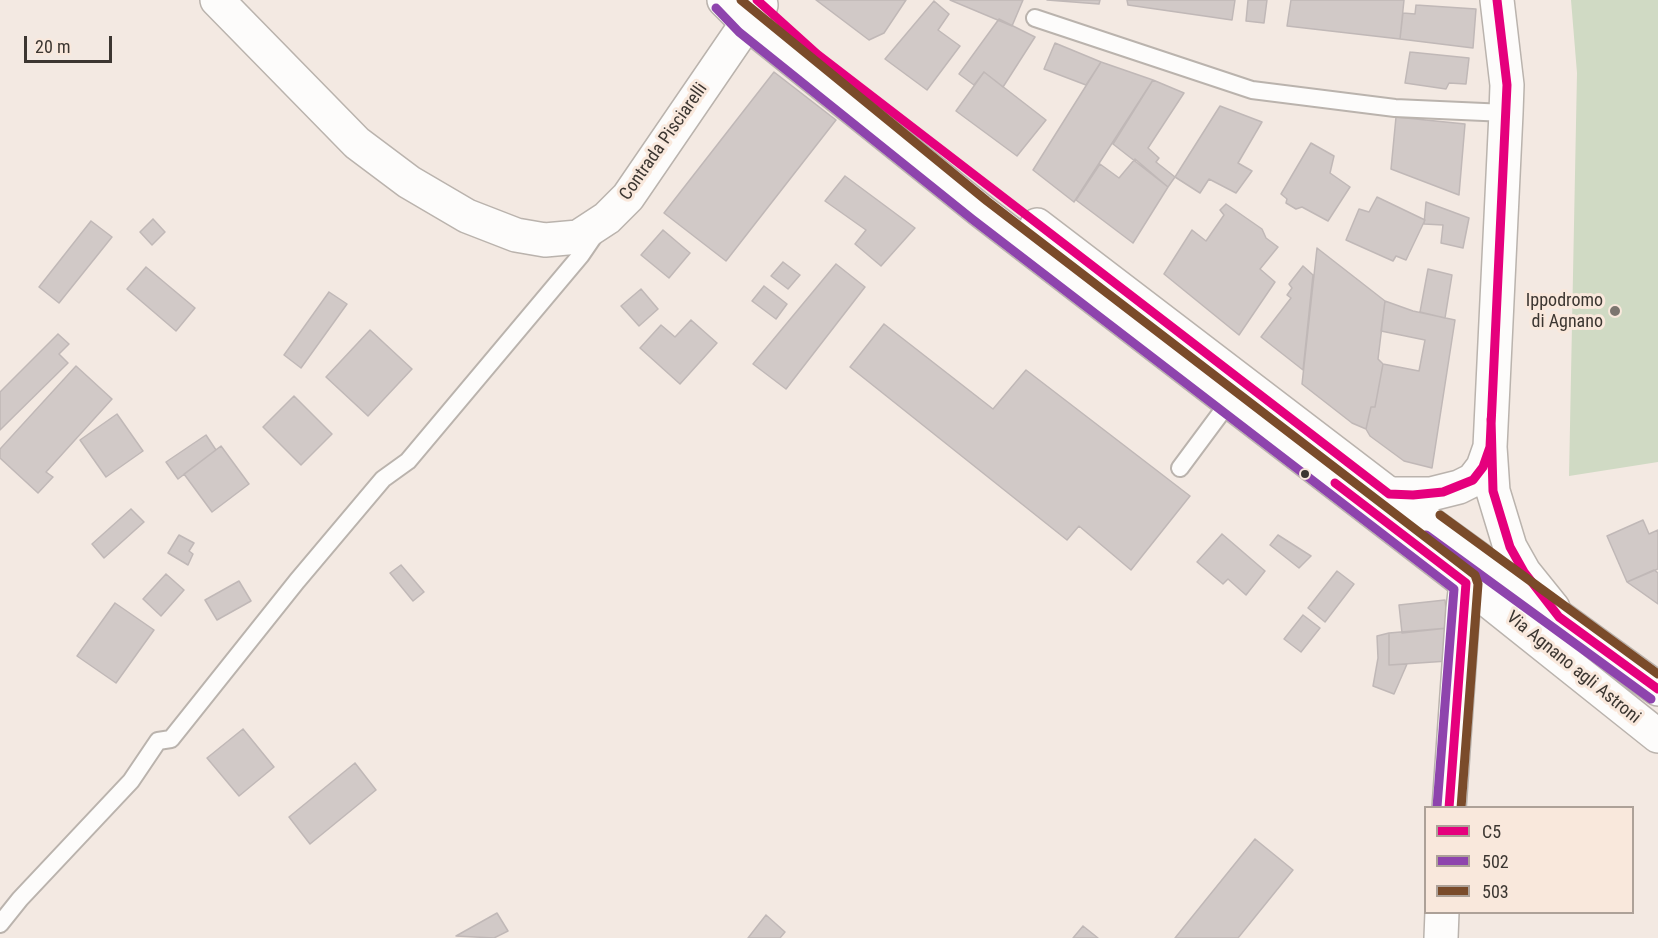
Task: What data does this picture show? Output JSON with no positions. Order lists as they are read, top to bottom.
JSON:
{
  "streets": {
    "main road": ["Contrada Pisciarelli", "Via Agnano agli Astroni"]
  },
  "crossings": [
    ["Contrada Pisciarelli", "Via Agnano agli Astroni"]
  ],
  "places": ["Ippodromo di Agnano"],
  "lines": ["transit line C5", "transit line 503", "transit line 502"],
  "legend": ["C5", "502", "503"],
  "scale_bar": "20 m"
}
